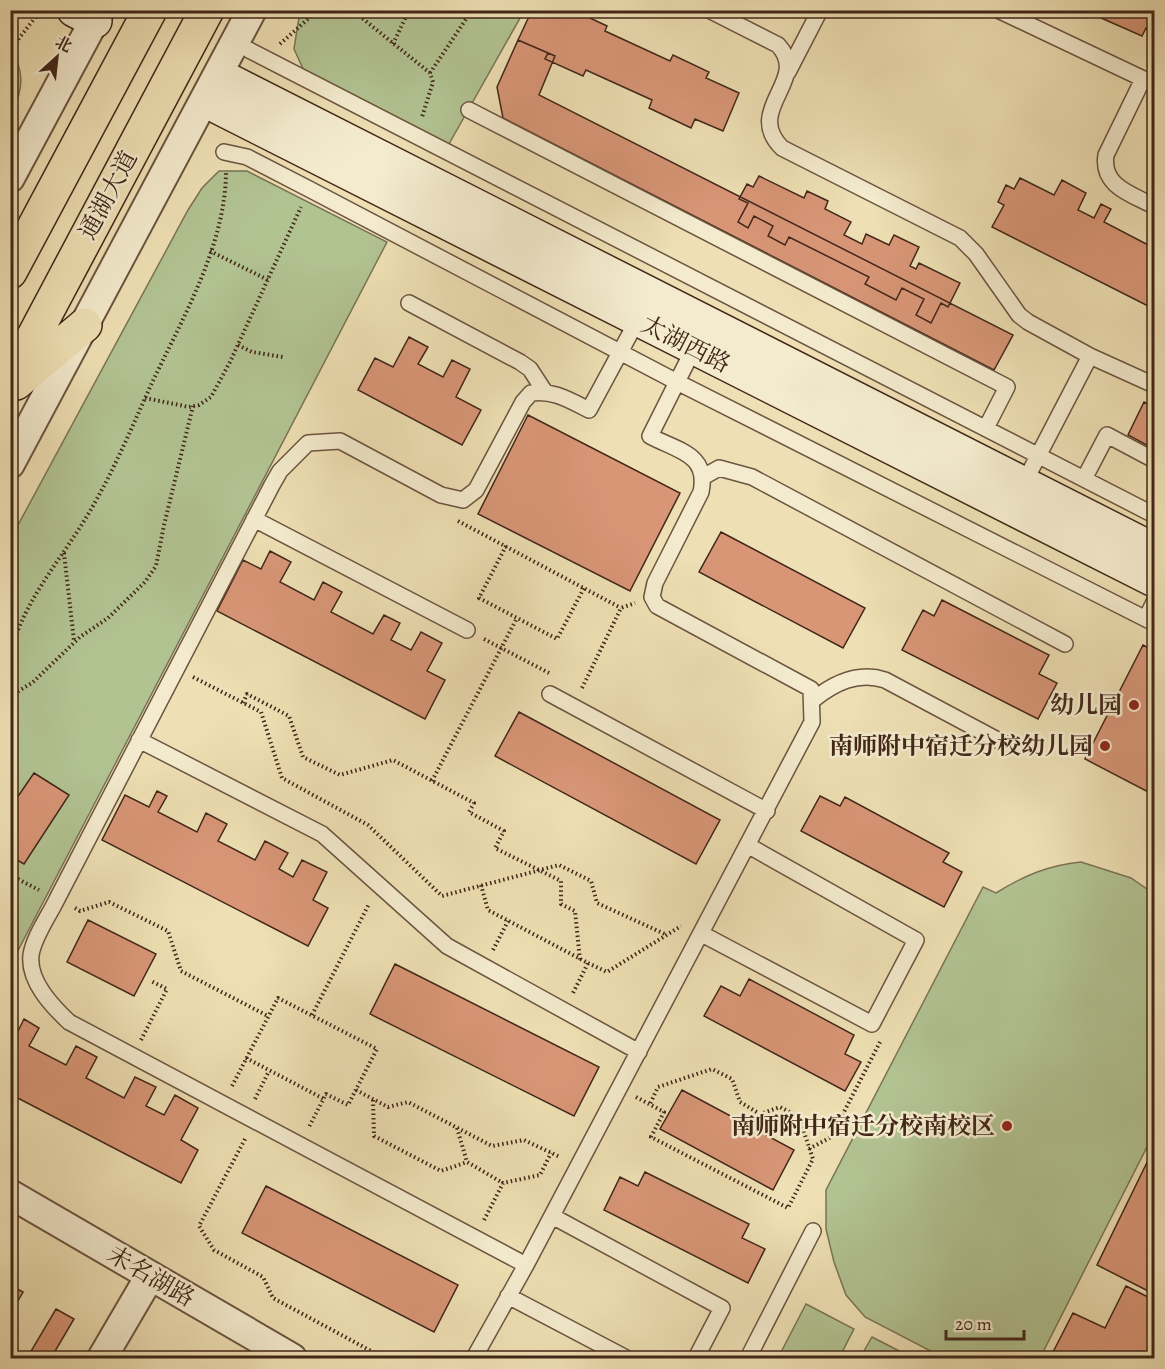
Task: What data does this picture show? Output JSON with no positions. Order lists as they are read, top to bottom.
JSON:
{
  "streets": {
    "main road": ["通湖大道"],
    "street": ["太湖西路", "未名湖路"]
  },
  "places": ["幼儿园", "南师附中宿迁分校幼儿园", "南师附中宿迁分校南校区"],
  "scale_bar": "20 m",
  "north": "top right"
}
